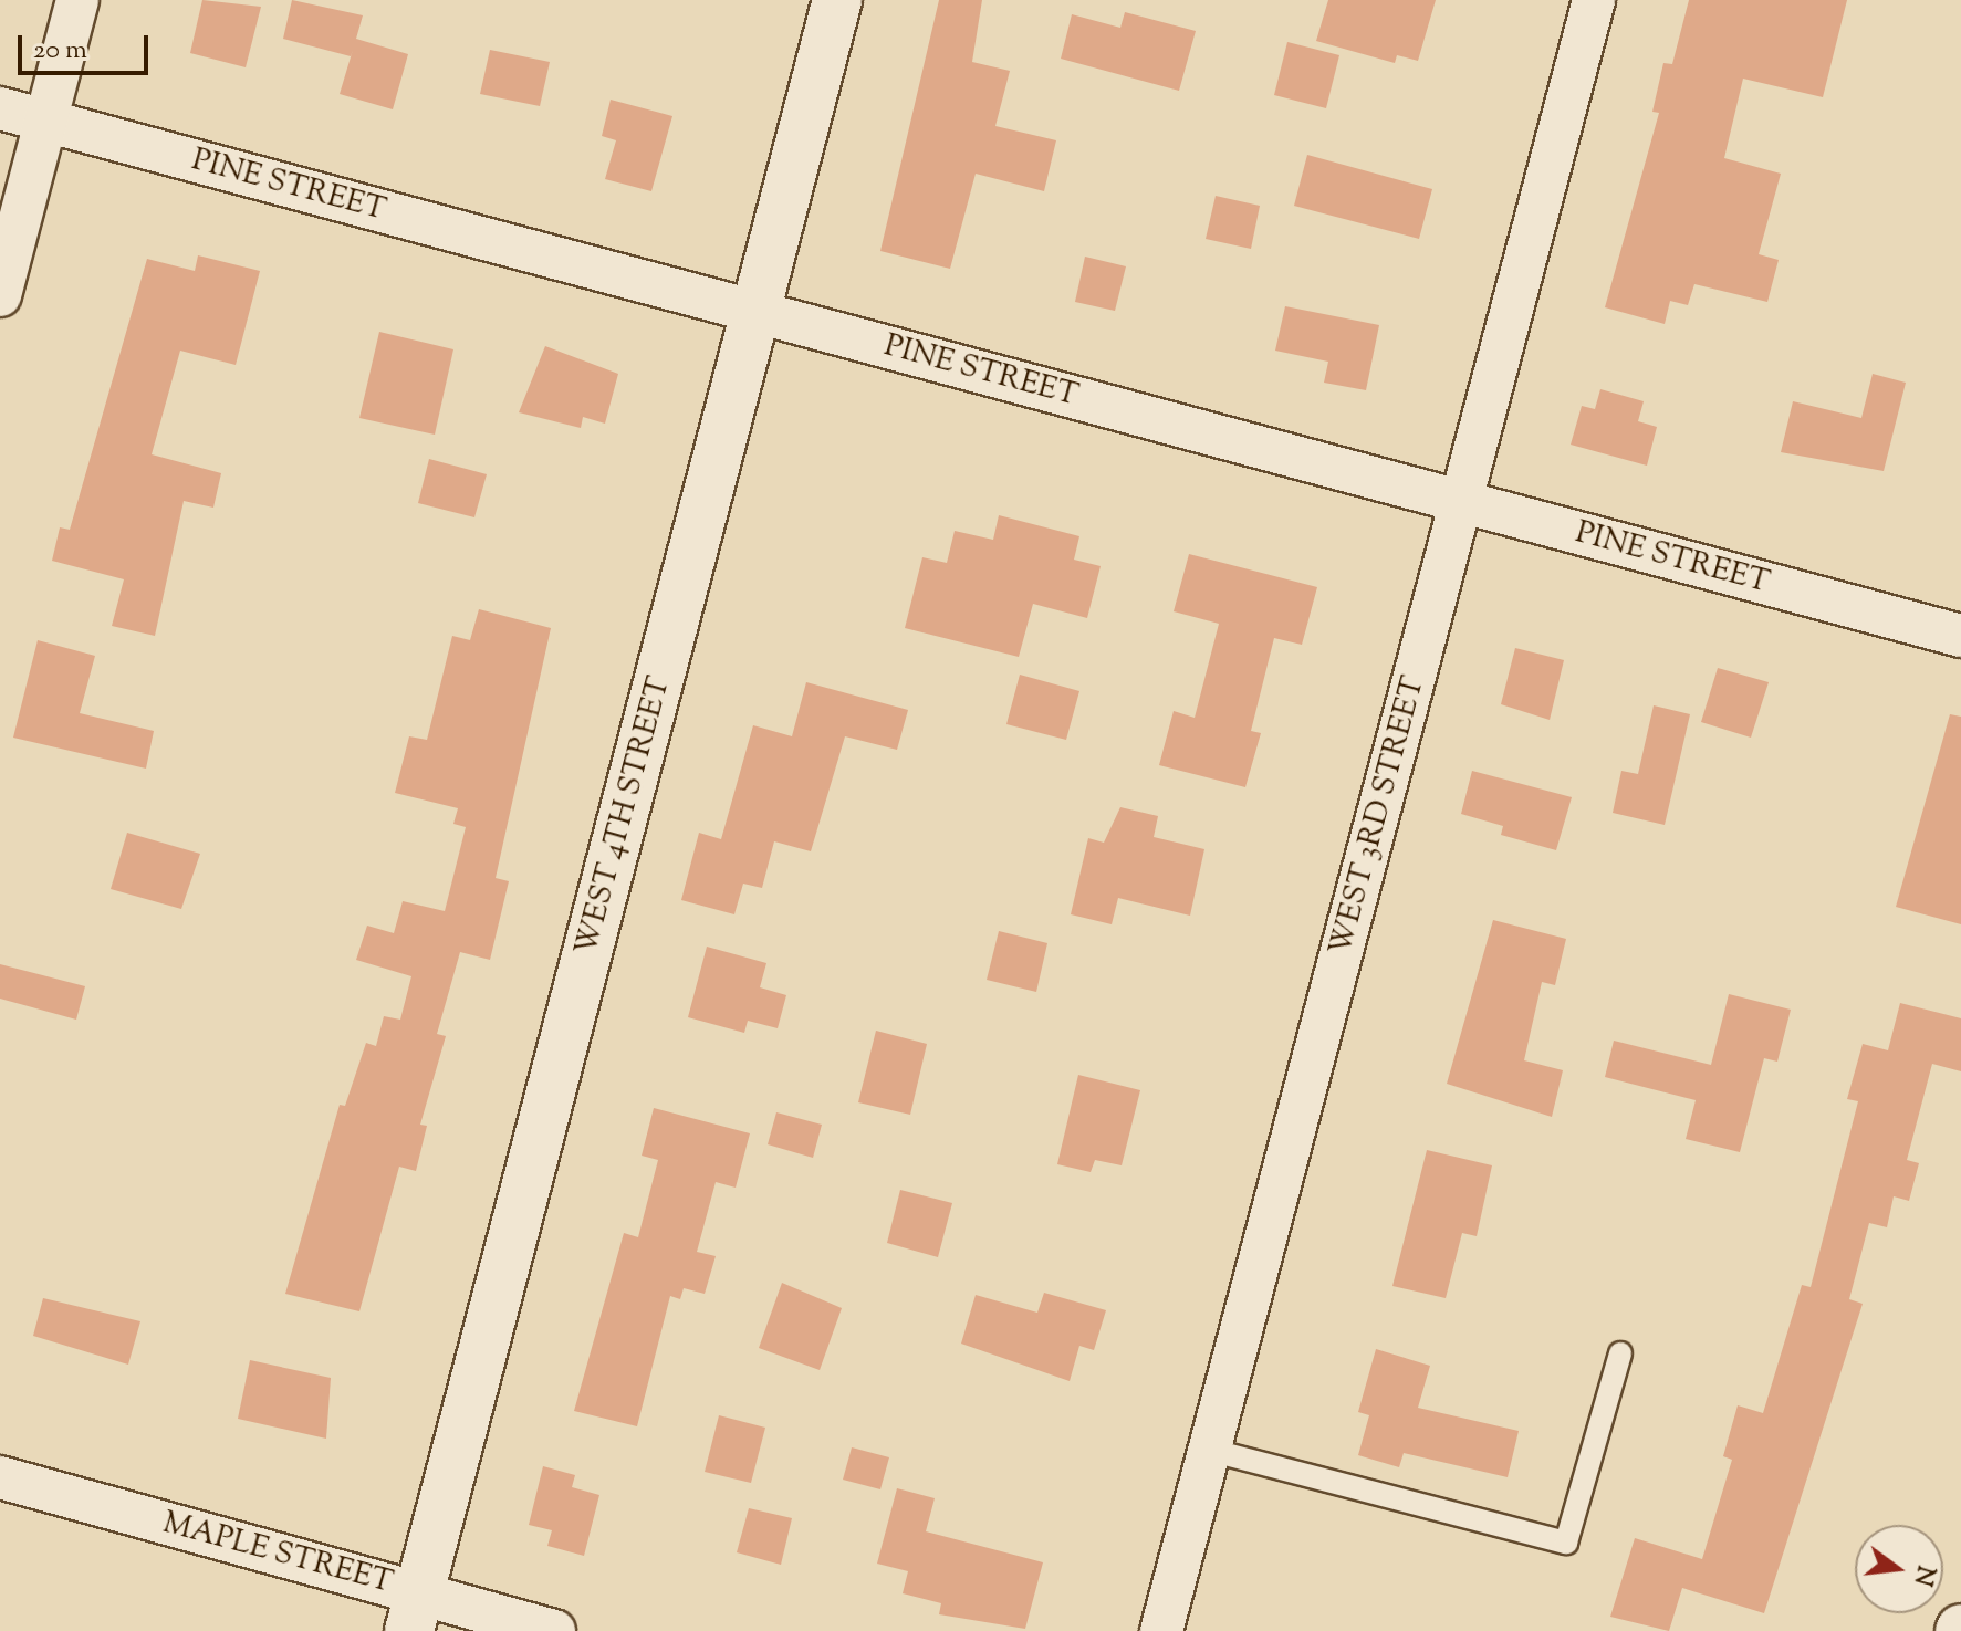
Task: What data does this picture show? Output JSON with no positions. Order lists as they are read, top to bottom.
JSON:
{
  "streets": {
    "street": [
      "PINE STREET",
      "WEST 4TH STREET",
      "WEST 3RD STREET",
      "MAPLE STREET"
    ]
  },
  "crossings": [
    ["PINE STREET", "WEST 4TH STREET"],
    ["PINE STREET", "WEST 3RD STREET"],
    ["WEST 4TH STREET", "MAPLE STREET"]
  ],
  "scale_bar": "20 m",
  "north": "right"
}
